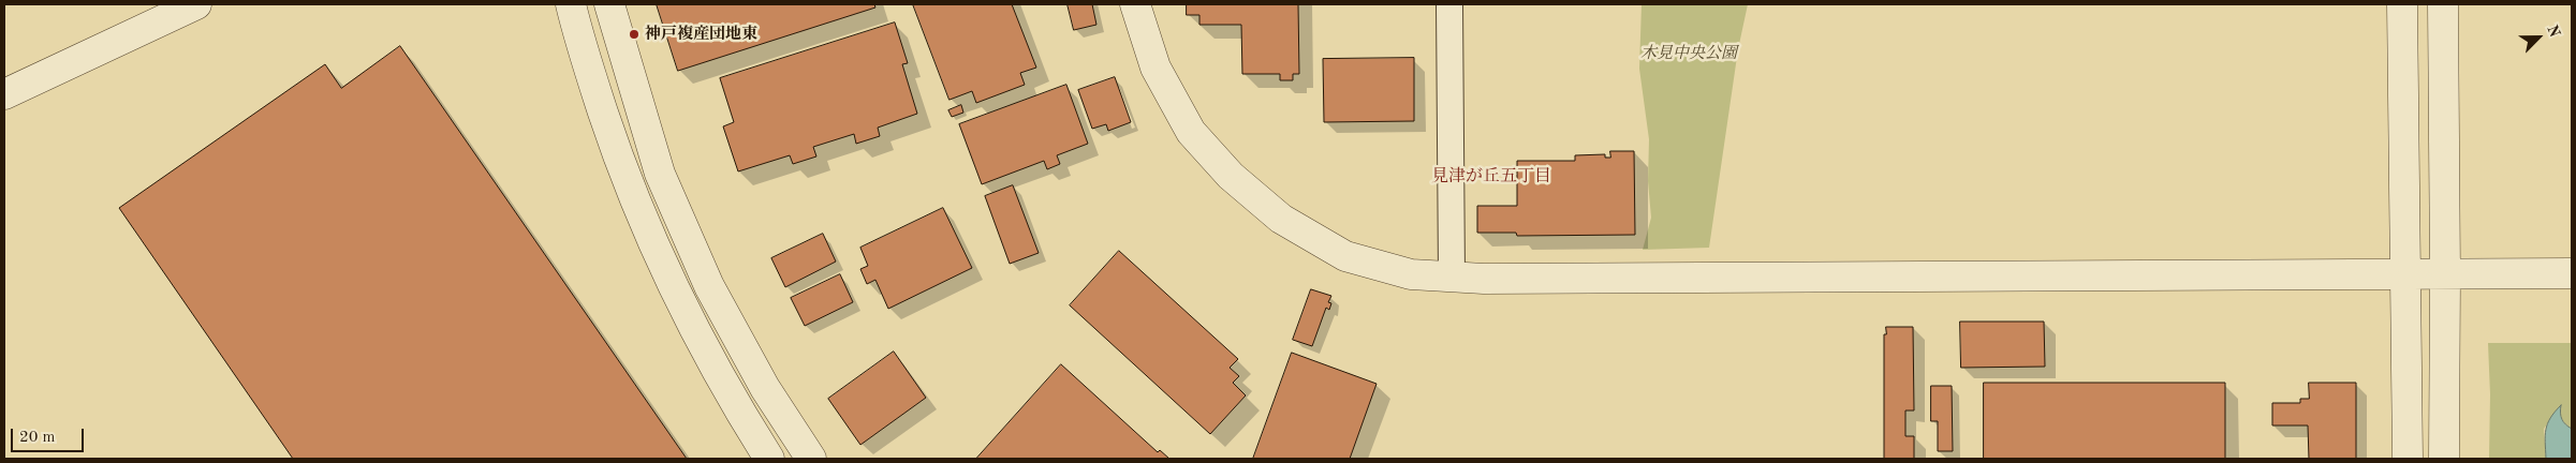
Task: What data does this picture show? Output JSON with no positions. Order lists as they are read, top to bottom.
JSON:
{
  "districts": ["見津が丘五丁目"],
  "parks": ["木見中央公園"],
  "places": ["神戸複産団地東"],
  "scale_bar": "20 m",
  "north": "top right"
}
